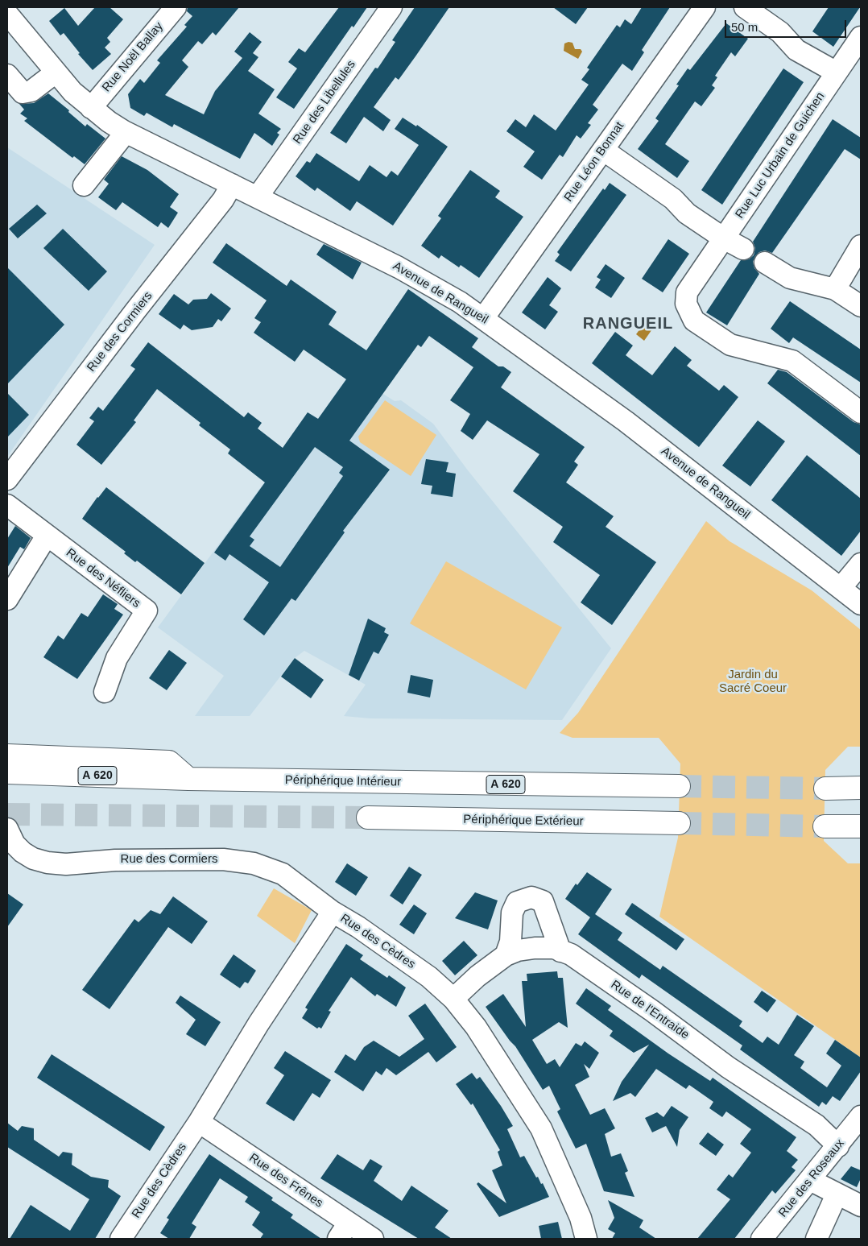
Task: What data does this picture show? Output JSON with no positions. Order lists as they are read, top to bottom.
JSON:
{
  "streets": {
    "highway": ["A 620", "Périphérique Intérieur", "Périphérique Extérieur"],
    "street": [
      "Rue Noël Ballay",
      "Rue des Libellules",
      "Rue Luc Urbain de Guichen",
      "Rue Léon Bonnat",
      "Avenue de Rangueil",
      "Rue des Cormiers",
      "Rue des Néfliers",
      "Rue des Cèdres",
      "Rue de l'Entraide",
      "Rue des Roseaux",
      "Rue des Frênes"
    ]
  },
  "crossings": [
    ["Rue Noël Ballay", "Avenue de Rangueil"],
    ["Rue des Libellules", "Avenue de Rangueil"],
    ["Rue Léon Bonnat", "Avenue de Rangueil"],
    ["Avenue de Rangueil", "Rue des Cormiers"],
    ["Rue des Cormiers", "Rue des Cèdres"],
    ["Rue des Cèdres", "Rue de l'Entraide"],
    ["Rue des Cèdres", "Rue des Frênes"],
    ["Rue de l'Entraide", "Rue des Roseaux"]
  ],
  "districts": ["RANGUEIL"],
  "parks": ["Jardin du Sacré Coeur"],
  "scale_bar": "50 m"
}
